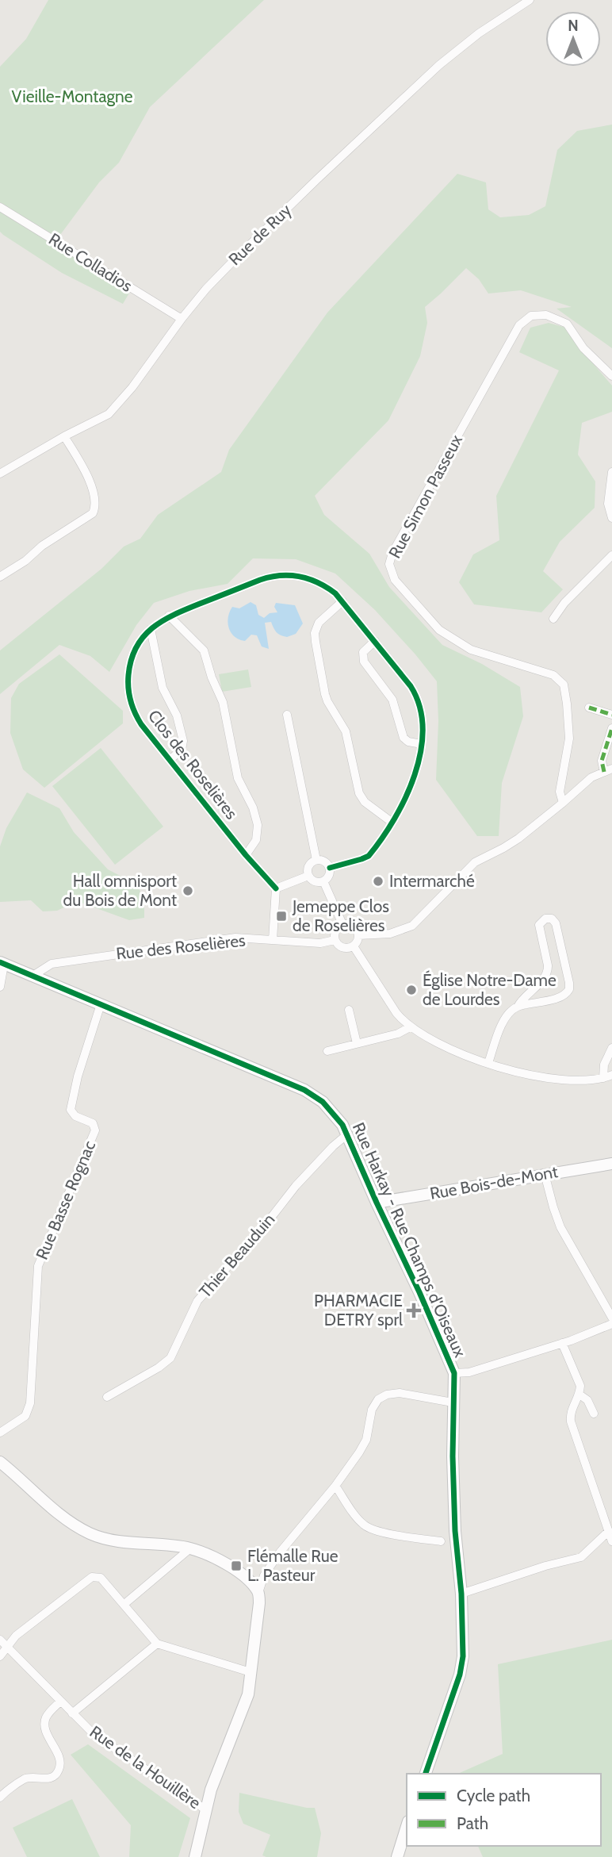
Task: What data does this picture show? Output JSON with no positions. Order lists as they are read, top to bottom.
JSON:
{
  "streets": {
    "street": [
      "Rue de Ruy",
      "Rue Colladios",
      "Rue Simon Passeux",
      "Clos des Roselières",
      "Rue des Roselières",
      "Rue Bois-de-Mont",
      "Rue Basse Rognac",
      "Rue Harkay - Rue Champs d'Oiseaux",
      "Thier Beauduin",
      "Rue de la Houillère"
    ]
  },
  "crossings": [
    ["Rue de Ruy", "Rue Colladios"],
    ["Rue des Roselières", "Rue Harkay - Rue Champs d'Oiseaux"],
    ["Rue Bois-de-Mont", "Rue Harkay - Rue Champs d'Oiseaux"],
    ["Rue Basse Rognac", "Rue Harkay - Rue Champs d'Oiseaux"],
    ["Rue Harkay - Rue Champs d'Oiseaux", "Thier Beauduin"]
  ],
  "parks": ["Vieille-Montagne"],
  "places": {
    "other": ["Intermarché", "Hall omnisport du Bois de Mont", "Église Notre-Dame de Lourdes"],
    "transit": ["Jemeppe Clos de Roselières", "Flémalle Rue L. Pasteur"],
    "health": ["PHARMACIE DETRY sprl"]
  },
  "legend": ["Cycle path", "Path"],
  "north": "top"
}
